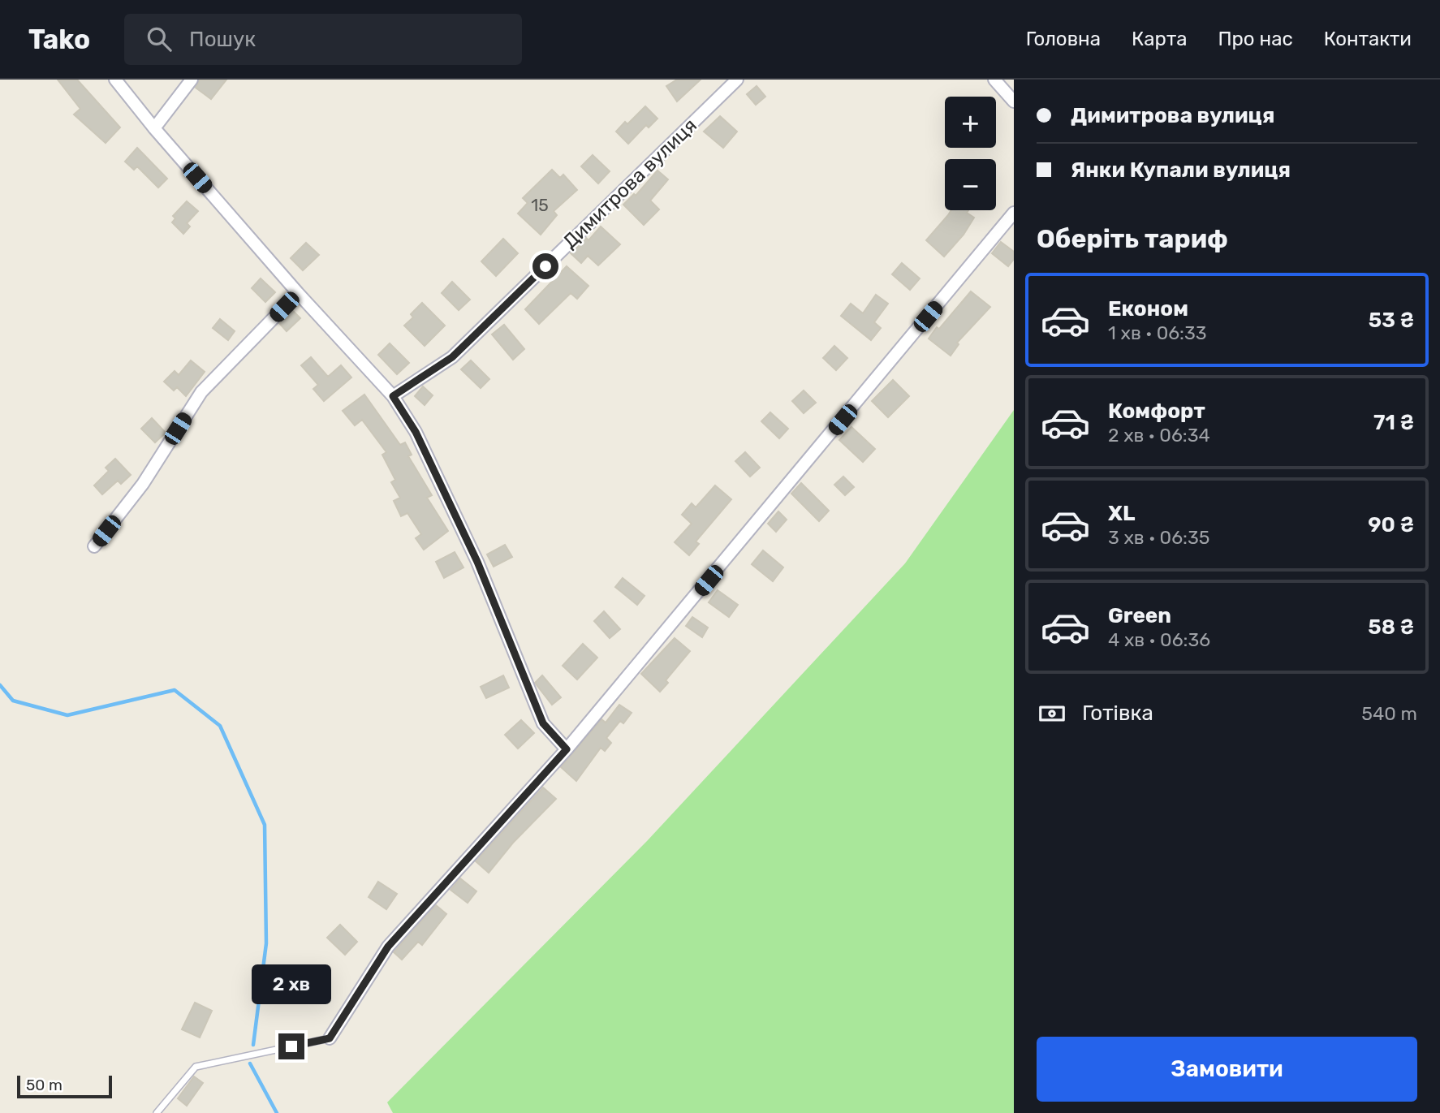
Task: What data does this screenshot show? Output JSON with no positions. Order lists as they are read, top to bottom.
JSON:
{
  "streets": {
    "street": ["Димитрова вулиця"]
  },
  "house_numbers": ["15"],
  "scale_bar": "50 m",
  "page": {
    "header": "Tako",
    "search": "Пошук",
    "nav": [
      "Головна",
      "Карта",
      "Про нас",
      "Контакти"
    ],
    "banner": ["Димитрова вулиця", "Янки Купали вулиця"],
    "map_buttons": ["+", "−"],
    "heading": "Оберіть тариф",
    "list": [
      {
        "name": "Економ",
        "note": "1 хв · 06:33",
        "value": "53 ₴"
      },
      {
        "name": "Комфорт",
        "note": "2 хв · 06:34",
        "value": "71 ₴"
      },
      {
        "name": "XL",
        "note": "3 хв · 06:35",
        "value": "90 ₴"
      },
      {
        "name": "Green",
        "note": "4 хв · 06:36",
        "value": "58 ₴"
      }
    ],
    "pay": ["Готівка", "540 m"],
    "bubble": "2 хв",
    "buttons": "Замовити",
    "scale": "50 m"
  }
}
